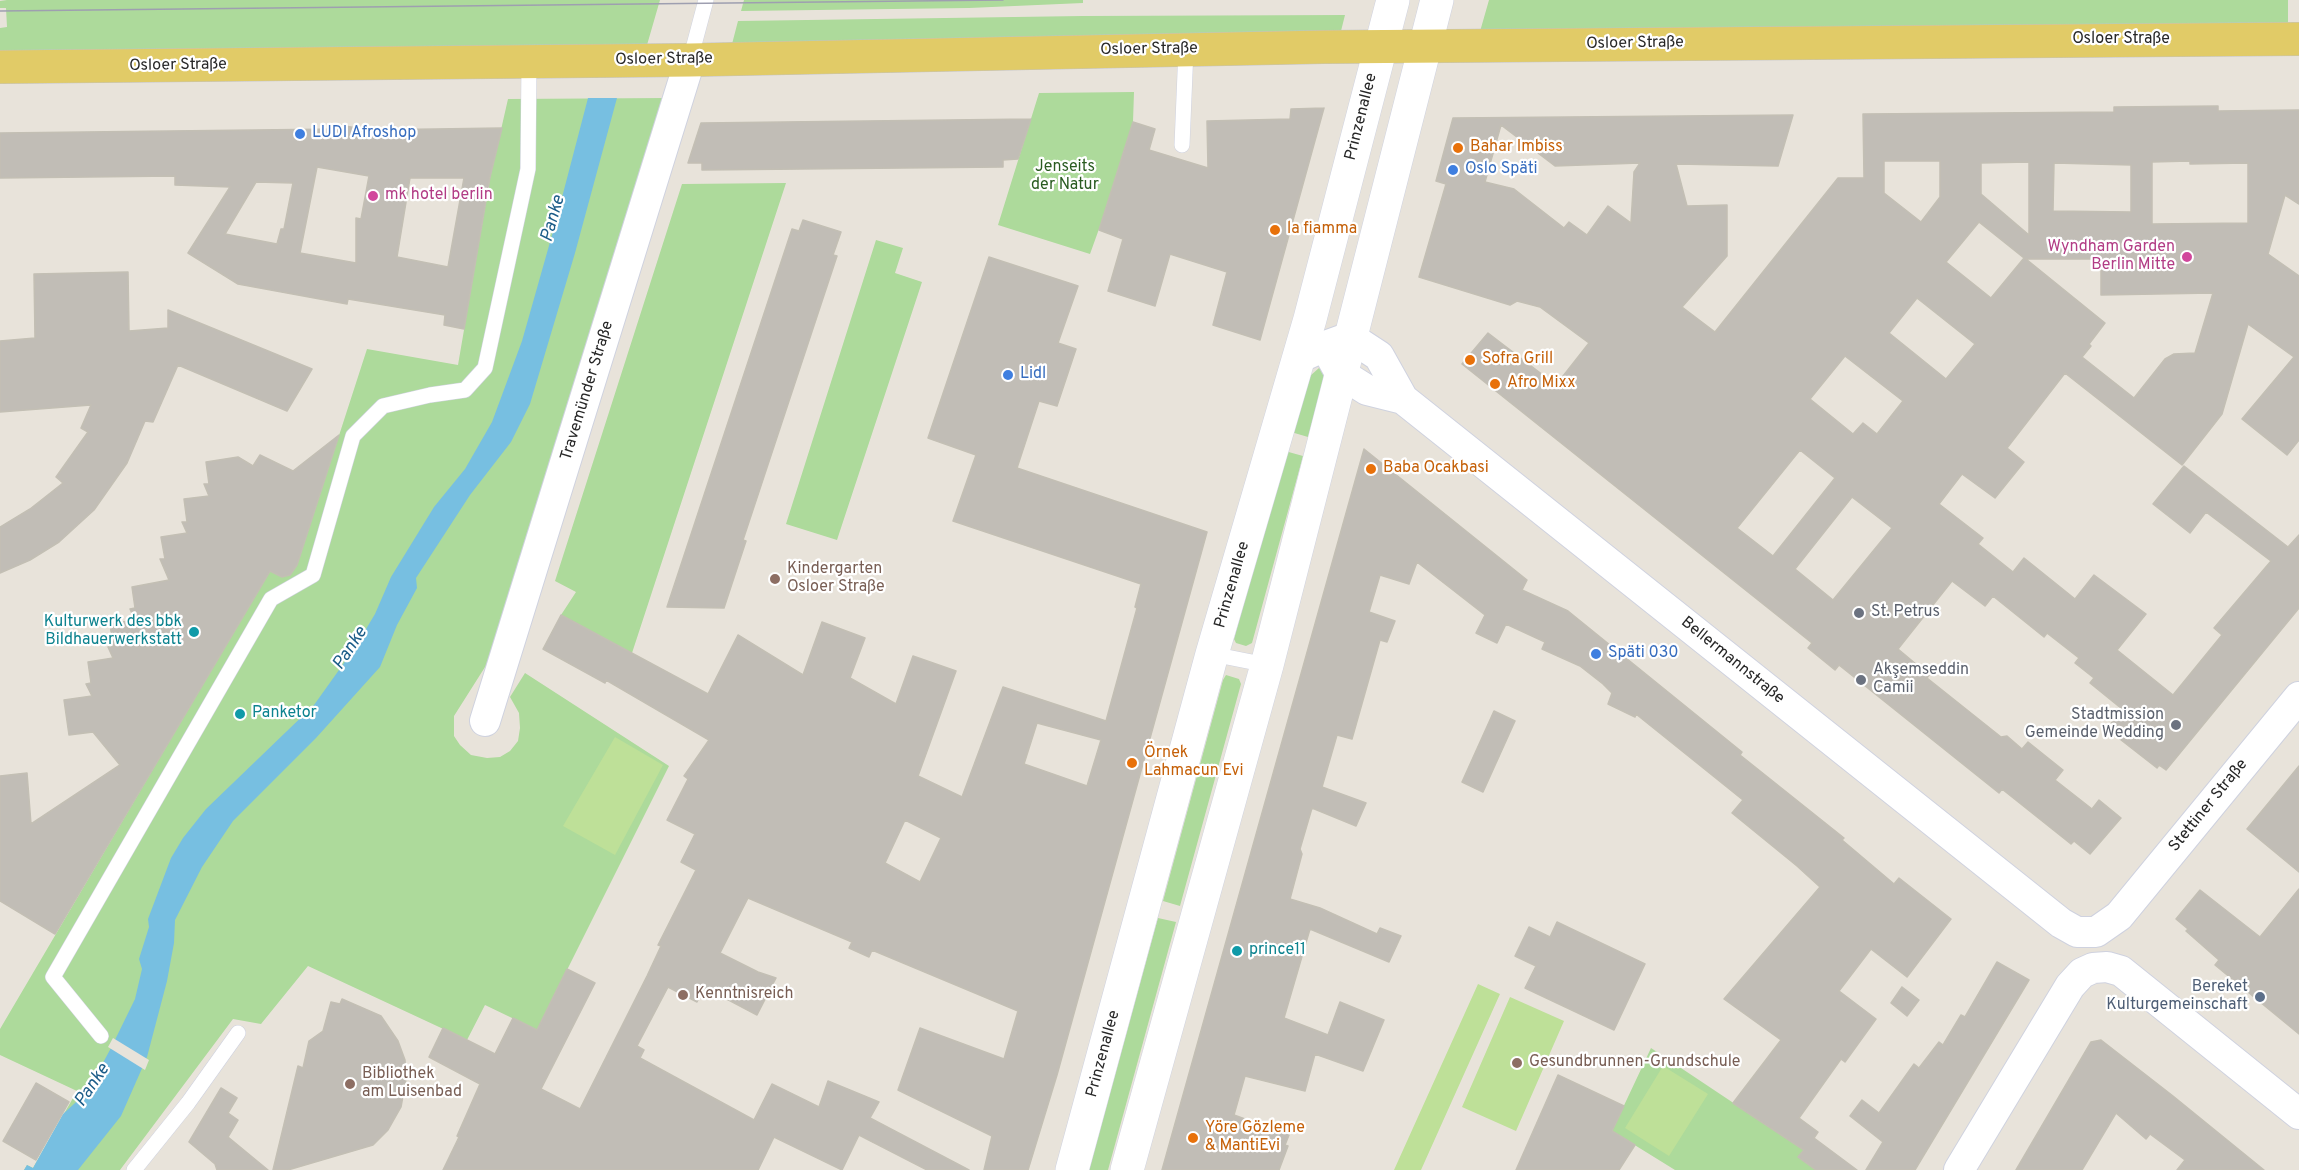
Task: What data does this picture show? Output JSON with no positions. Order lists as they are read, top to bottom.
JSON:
{
  "streets": {
    "main road": ["Osloer Straße", "Prinzenallee"],
    "street": ["Travemünder Straße", "Bellermannstraße", "Stettiner Straße"]
  },
  "crossings": [
    ["Osloer Straße", "Prinzenallee"],
    ["Osloer Straße", "Travemünder Straße"],
    ["Prinzenallee", "Bellermannstraße"],
    ["Bellermannstraße", "Stettiner Straße"]
  ],
  "water": ["Panke"],
  "parks": ["Jenseits der Natur"],
  "places": [
    "LUDI Afroshop",
    "Bahar Imbiss",
    "Oslo Späti",
    "mk hotel berlin",
    "la fiamma",
    "Wyndham Garden Berlin Mitte",
    "Sofra Grill",
    "Lidl",
    "Afro Mixx",
    "Baba Ocakbasi",
    "Kindergarten Osloer Straße",
    "St. Petrus",
    "Kulturwerk des bbk Bildhauerwerkstatt",
    "Späti 030",
    "Akşemseddin Camii",
    "Panketor",
    "Stadtmission Gemeinde Wedding",
    "Örnek Lahmacun Evi",
    "prince11",
    "Kenntnisreich",
    "Bereket Kulturgemeinschaft",
    "Gesundbrunnen-Grundschule",
    "Bibliothek am Luisenbad",
    "Yöre Gözleme & MantiEvi"
  ]
}
